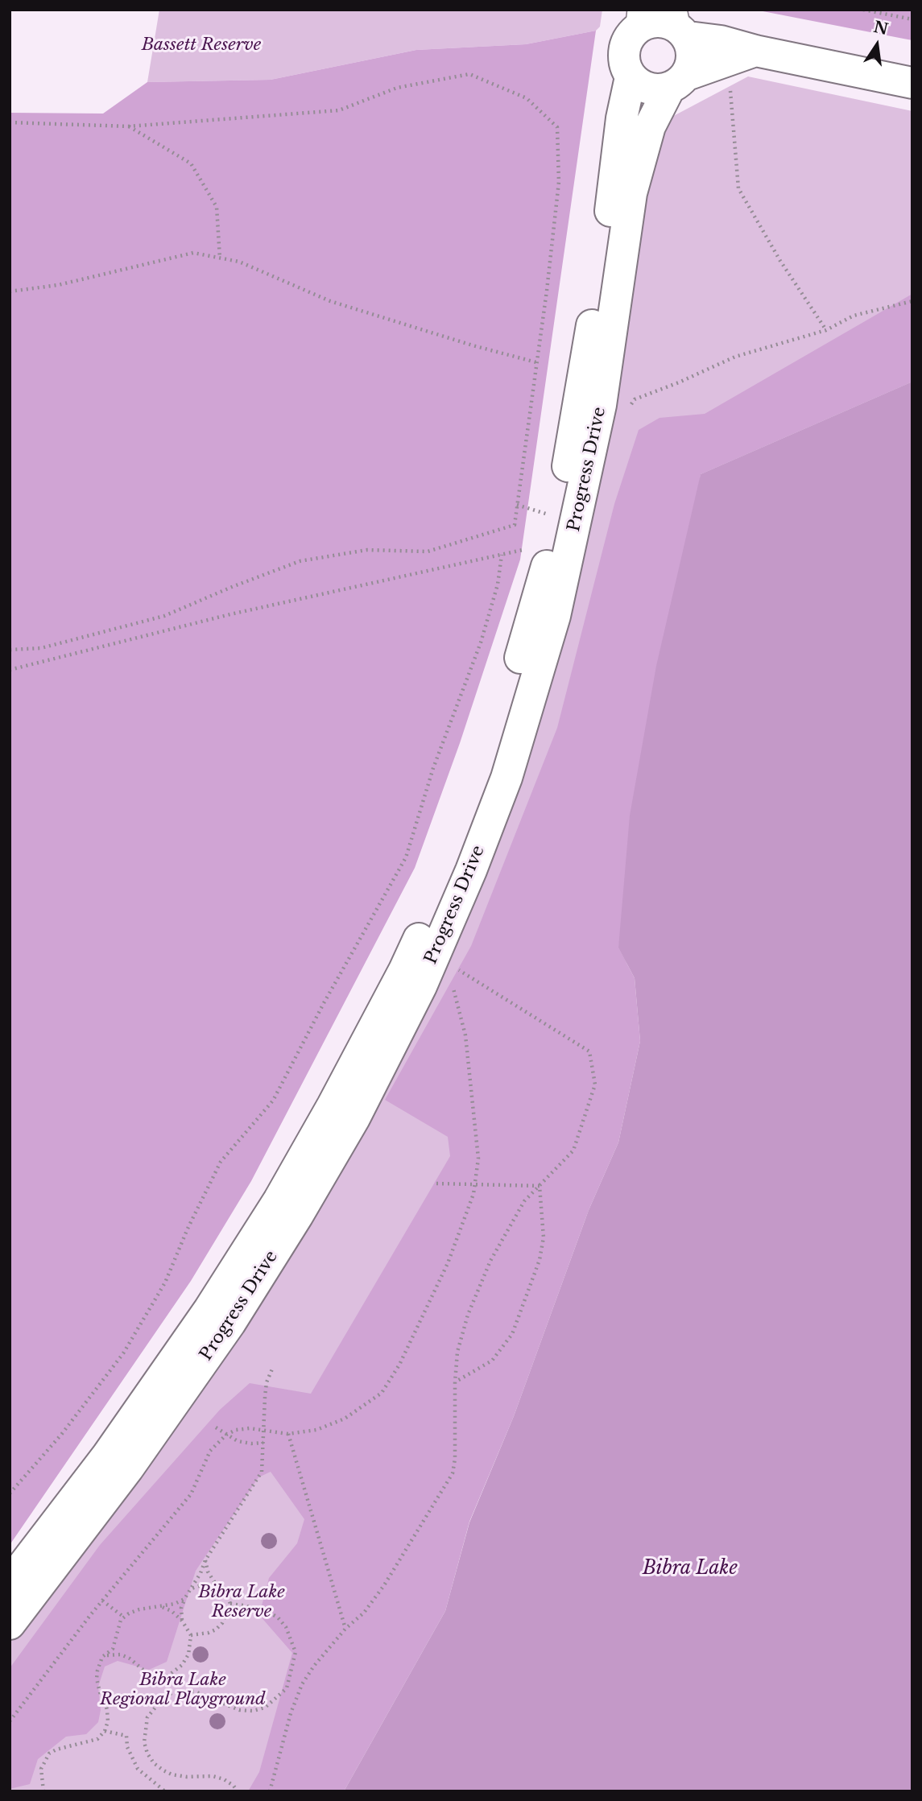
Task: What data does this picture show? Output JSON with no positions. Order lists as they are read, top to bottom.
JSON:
{
  "streets": {
    "street": ["Progress Drive"]
  },
  "water": ["Bibra Lake"],
  "parks": ["Bassett Reserve", "Bibra Lake Reserve", "Bibra Lake Regional Playground"],
  "north": "top"
}
